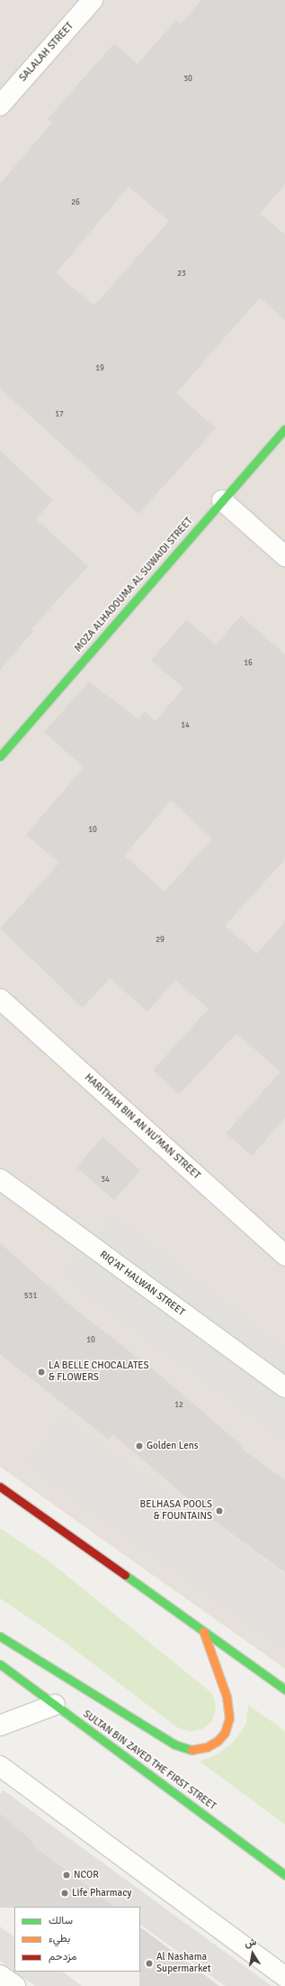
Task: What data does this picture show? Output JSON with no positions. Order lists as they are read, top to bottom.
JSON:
{
  "streets": {
    "main road": ["MOZA ALHADOUMA AL SUWAIDI STREET", "SULTAN BIN ZAYED THE FIRST STREET"],
    "street": ["SALALAH STREET", "HARITHAH BIN AN NU'MAN STREET", "RIQ'AT HALWAN STREET"]
  },
  "places": [
    "LA BELLE CHOCALATES & FLOWERS",
    "Golden Lens",
    "BELHASA POOLS & FOUNTAINS",
    "NCOR",
    "Life Pharmacy",
    "Al Nashama Supermarket"
  ],
  "house_numbers": [
    "30",
    "26",
    "23",
    "19",
    "17",
    "16",
    "14",
    "10",
    "29",
    "34",
    "531",
    "10",
    "12"
  ],
  "legend": ["سالك", "بطيء", "مزدحم"],
  "north": "top"
}
